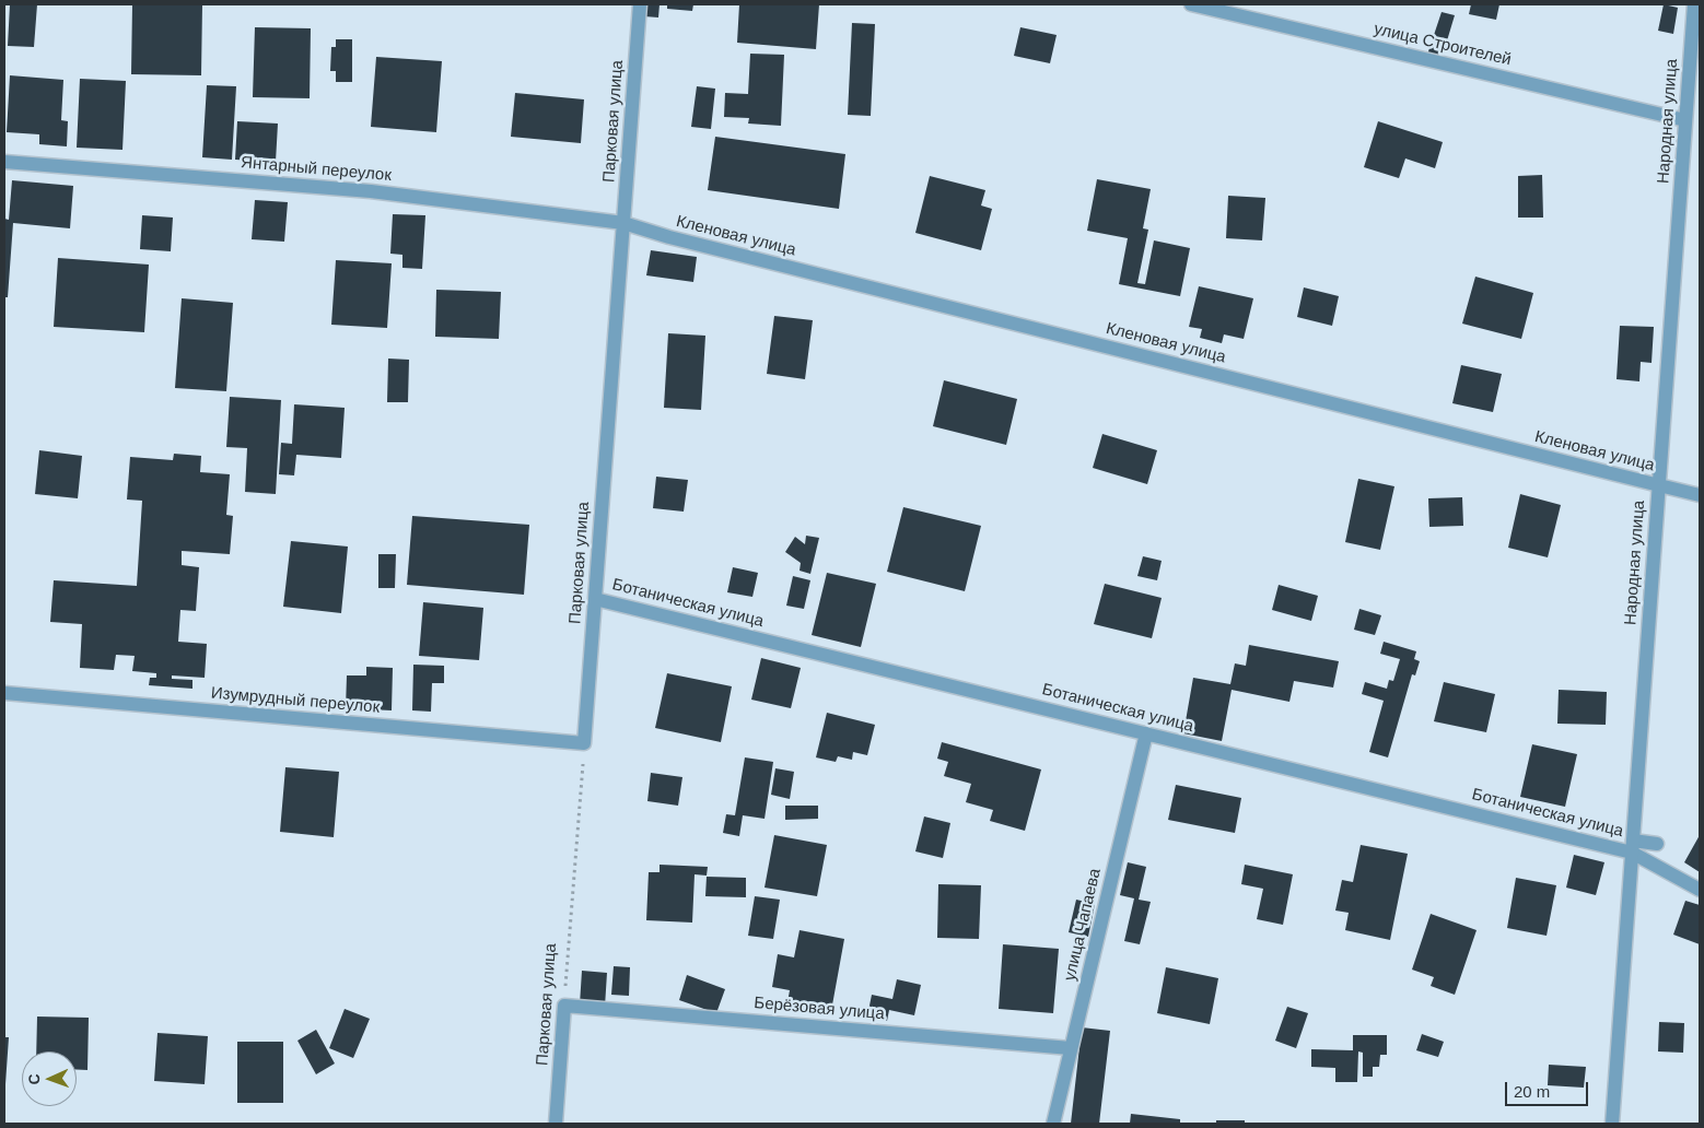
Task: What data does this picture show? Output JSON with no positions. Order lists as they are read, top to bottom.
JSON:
{
  "streets": {
    "street": [
      "улица Строителей",
      "Парковая улица",
      "Народная улица",
      "Янтарный переулок",
      "Кленовая улица",
      "Ботаническая улица",
      "Изумрудный переулок",
      "улица Чапаева",
      "Берёзовая улица"
    ]
  },
  "crossings": [
    ["улица Строителей", "Народная улица"],
    ["Парковая улица", "Янтарный переулок"],
    ["Парковая улица", "Кленовая улица"],
    ["Парковая улица", "Ботаническая улица"],
    ["Парковая улица", "Изумрудный переулок"],
    ["Парковая улица", "Берёзовая улица"],
    ["Народная улица", "Кленовая улица"],
    ["Народная улица", "Ботаническая улица"],
    ["Янтарный переулок", "Кленовая улица"],
    ["Ботаническая улица", "улица Чапаева"],
    ["улица Чапаева", "Берёзовая улица"]
  ],
  "scale_bar": "20 m",
  "north": "left"
}
